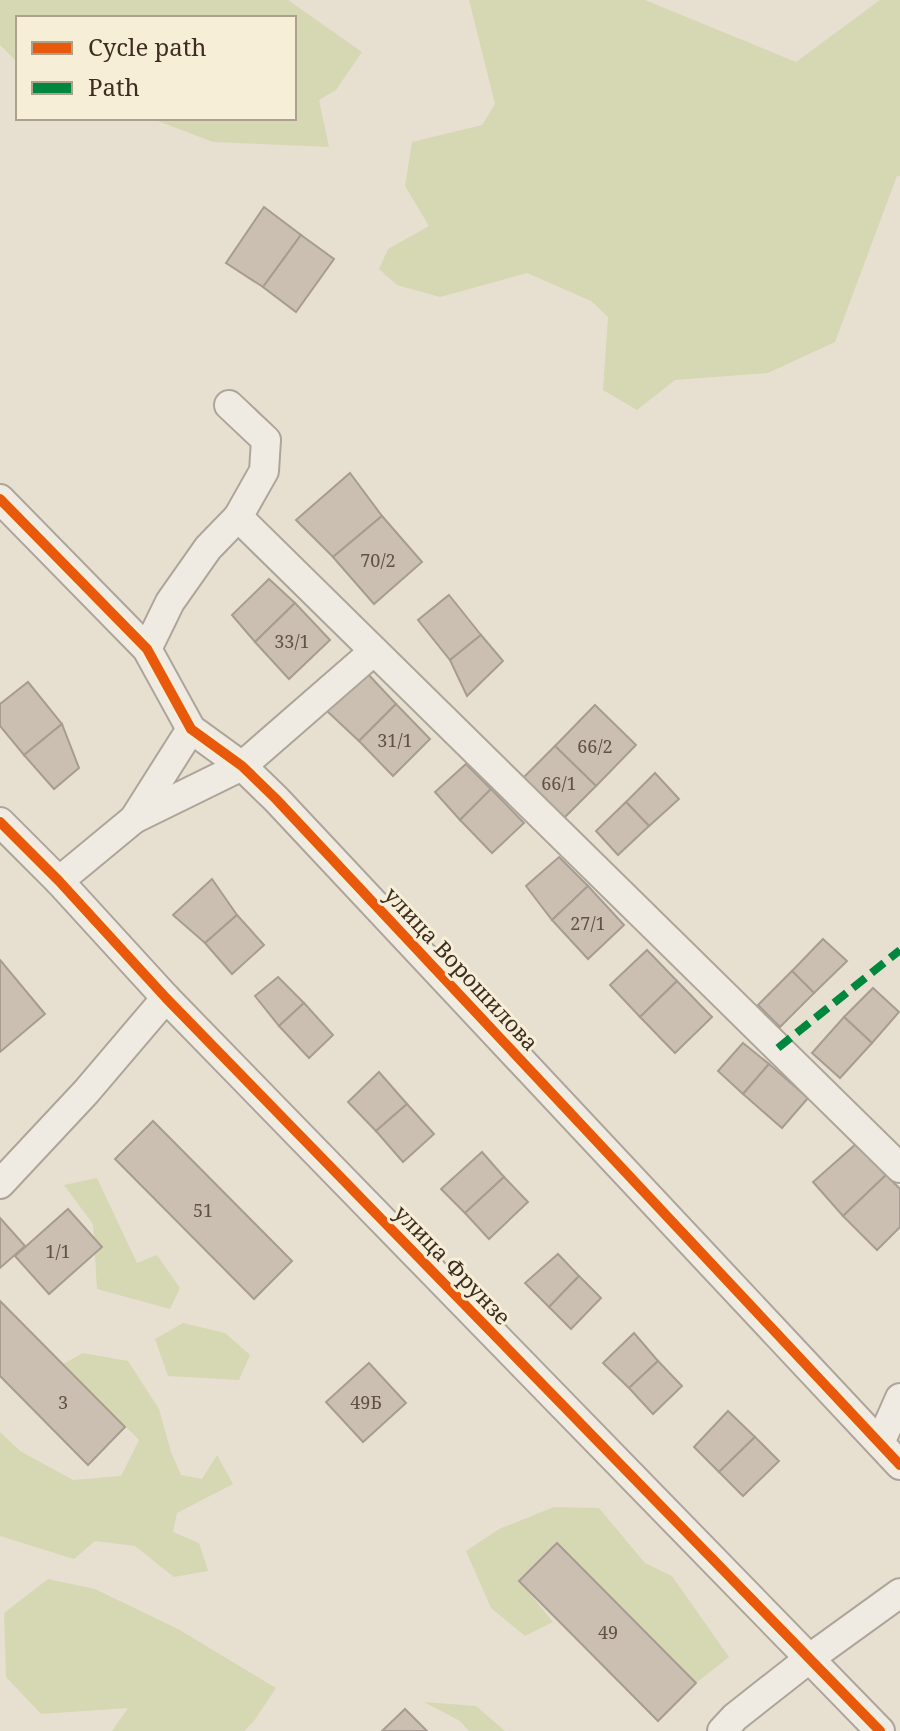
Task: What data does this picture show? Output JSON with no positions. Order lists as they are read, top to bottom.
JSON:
{
  "streets": {
    "street": ["улица Ворошилова", "улица Фрунзе"]
  },
  "house_numbers": [
    "70/2",
    "33/1",
    "31/1",
    "66/2",
    "66/1",
    "27/1",
    "51",
    "1/1",
    "3",
    "49Б",
    "49"
  ],
  "legend": ["Cycle path", "Path"]
}
